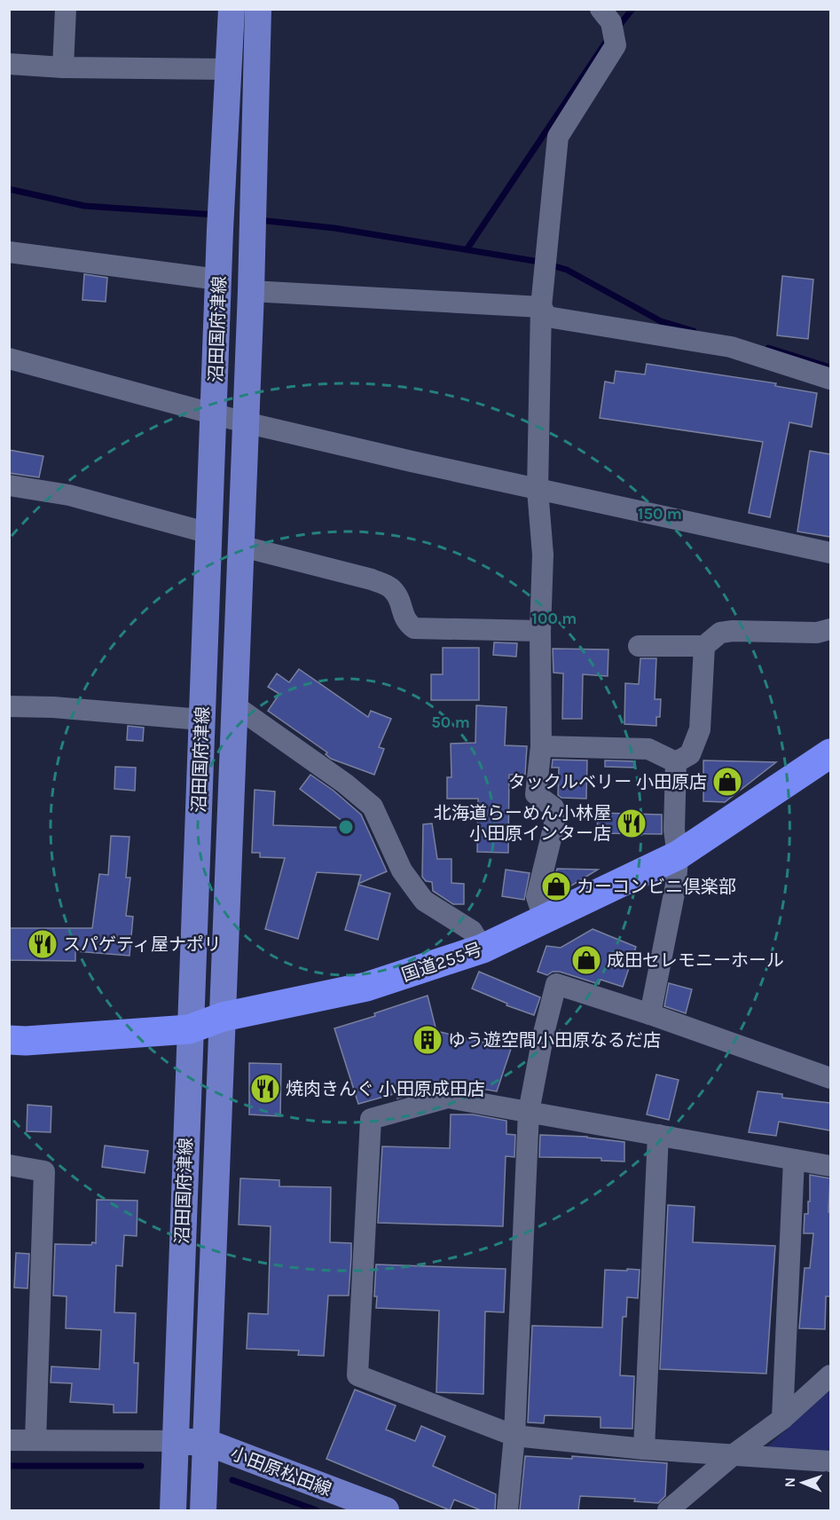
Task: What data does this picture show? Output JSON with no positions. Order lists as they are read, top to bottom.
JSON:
{
  "streets": {
    "highway": ["国道255号"],
    "main road": ["沼田国府津線", "小田原松田線"]
  },
  "crossings": [
    ["沼田国府津線", "国道255号"],
    ["沼田国府津線", "小田原松田線"]
  ],
  "places": {
    "shop": ["タックルベリー 小田原店", "カーコンビニ倶楽部", "成田セレモニーホール"],
    "restaurant": ["北海道らーめん小林屋 小田原インター店", "スパゲティ屋ナポリ", "焼肉きんぐ 小田原成田店"],
    "building": ["ゆう遊空間小田原なるだ店"]
  },
  "north": "left",
  "rings": ["150 m", "100 m", "50 m"]
}
